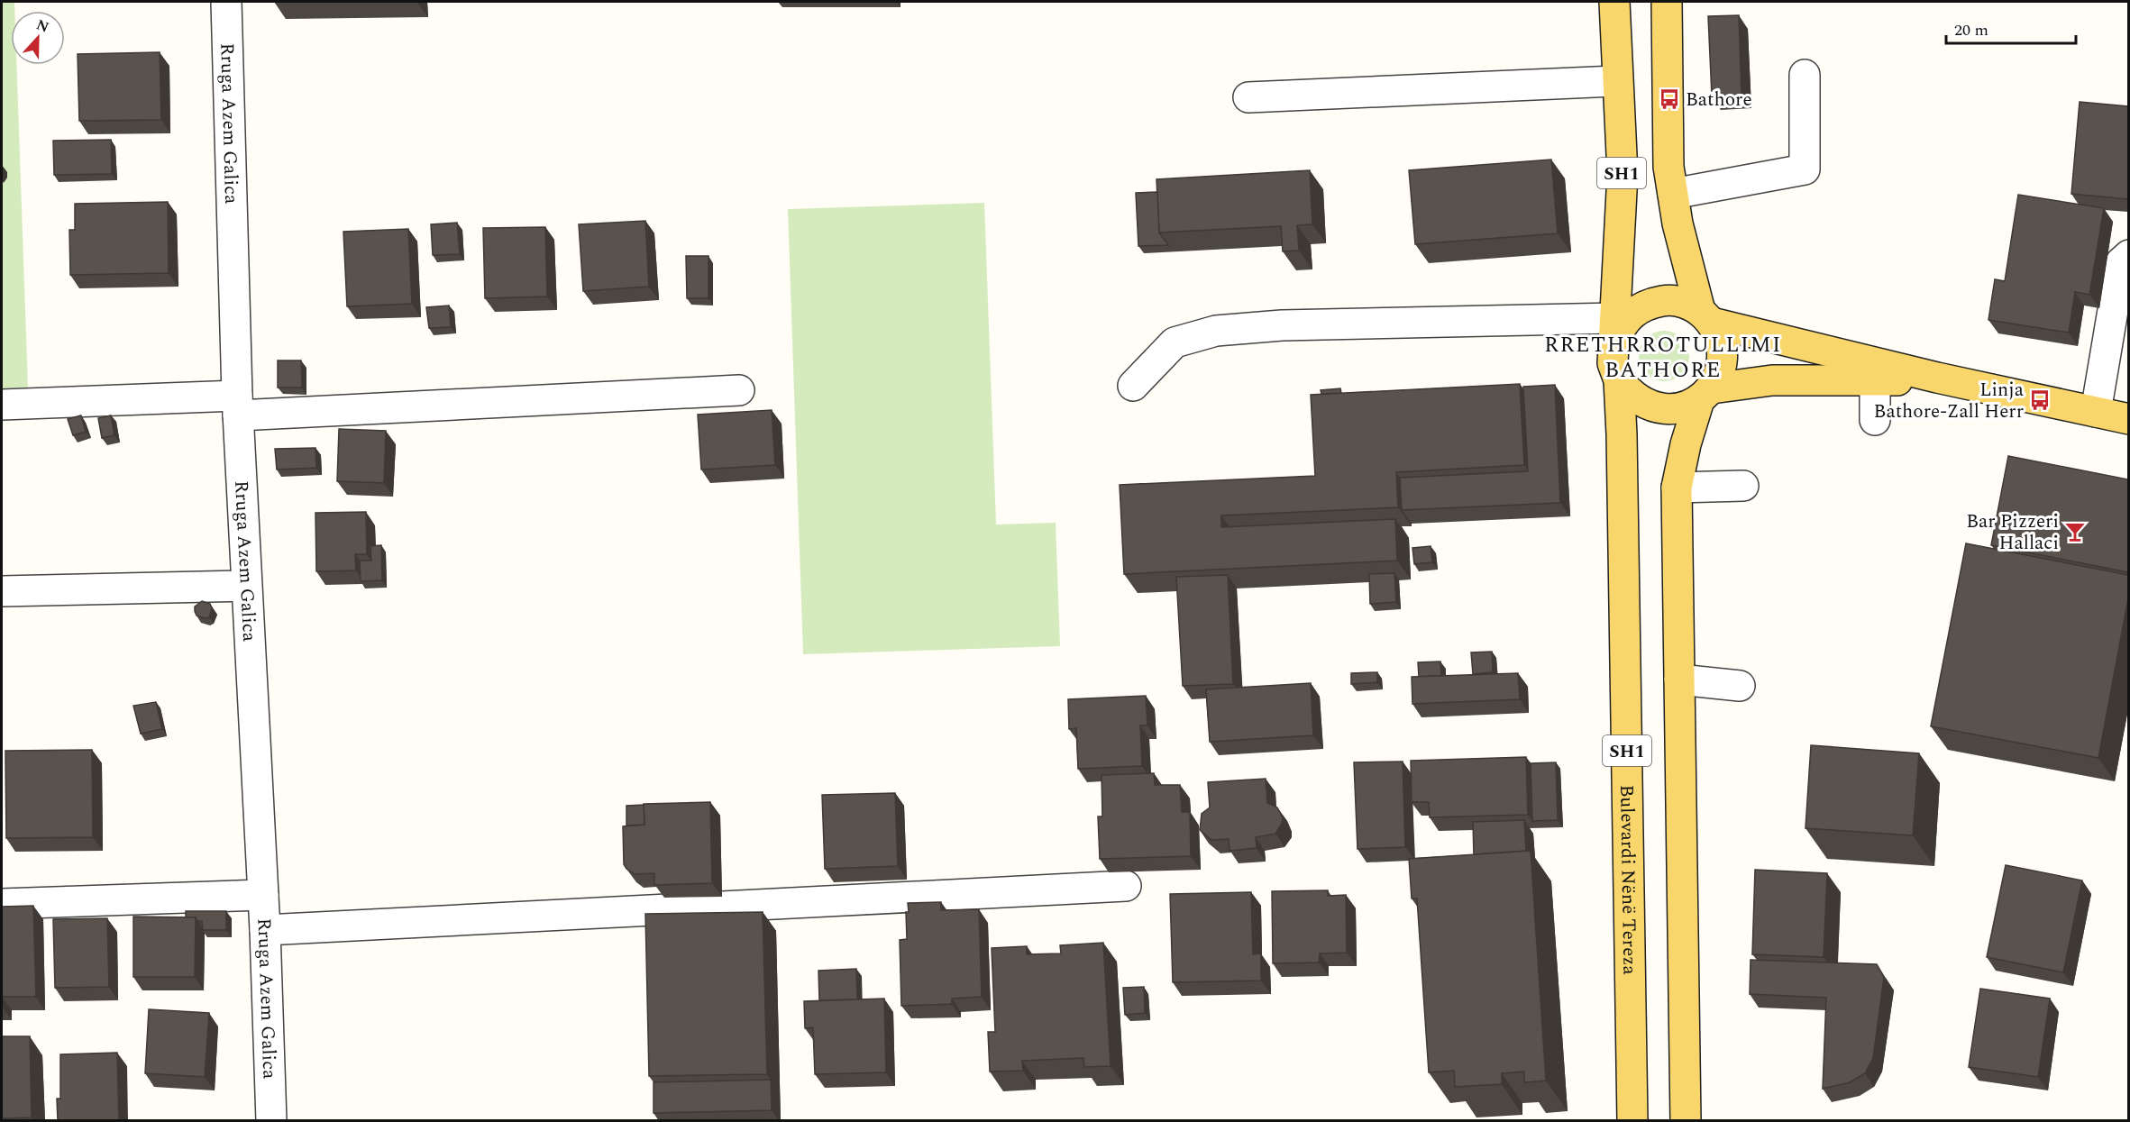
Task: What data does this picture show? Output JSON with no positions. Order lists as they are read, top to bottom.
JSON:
{
  "streets": {
    "main road": ["SH1", "Bulevardi Nënë Tereza"],
    "street": ["Rruga Azem Galica"]
  },
  "crossings": [
    ["SH1", "Bulevardi Nënë Tereza"]
  ],
  "districts": ["RRETHRROTULLIMI BATHORE"],
  "places": {
    "bus stop": ["Bathore", "Linja Bathore-Zall Herr"],
    "bar": ["Bar Pizzeri Hallaci"]
  },
  "scale_bar": "20 m",
  "north": "top"
}
